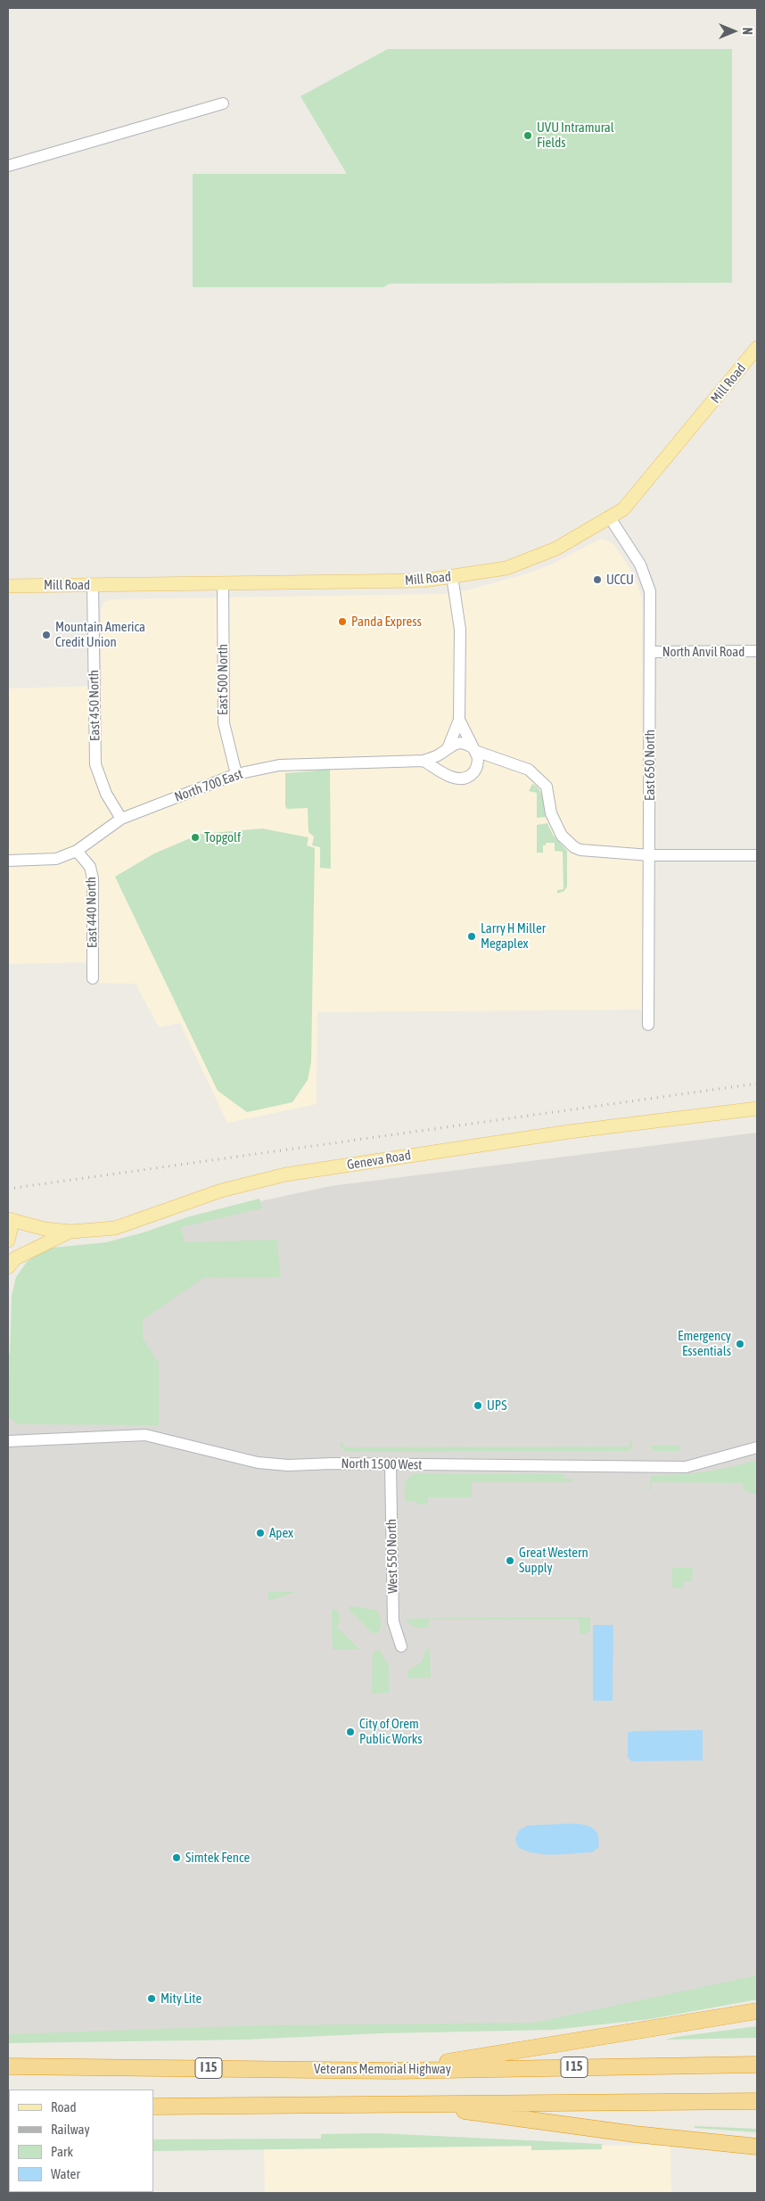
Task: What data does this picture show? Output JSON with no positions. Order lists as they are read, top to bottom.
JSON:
{
  "streets": {
    "highway": ["I 15", "Veterans Memorial Highway"],
    "main road": ["Mill Road", "Geneva Road"],
    "street": [
      "North Anvil Road",
      "East 500 North",
      "East 450 North",
      "East 650 North",
      "North 700 East",
      "East 440 North",
      "North 1500 West",
      "West 550 North"
    ]
  },
  "crossings": [
    ["Mill Road", "East 500 North"],
    ["Mill Road", "East 450 North"],
    ["Mill Road", "East 650 North"],
    ["North Anvil Road", "East 650 North"],
    ["East 500 North", "North 700 East"],
    ["East 450 North", "North 700 East"],
    ["North 700 East", "East 440 North"],
    ["North 1500 West", "West 550 North"]
  ],
  "places": [
    "UVU Intramural Fields",
    "UCCU",
    "Panda Express",
    "Mountain America Credit Union",
    "Topgolf",
    "Larry H Miller Megaplex",
    "Emergency Essentials",
    "UPS",
    "Apex",
    "Great Western Supply",
    "City of Orem Public Works",
    "Simtek Fence",
    "Mity Lite"
  ],
  "legend": [
    "Road",
    "Railway",
    "Park",
    "Water"
  ],
  "north": "right"
}
